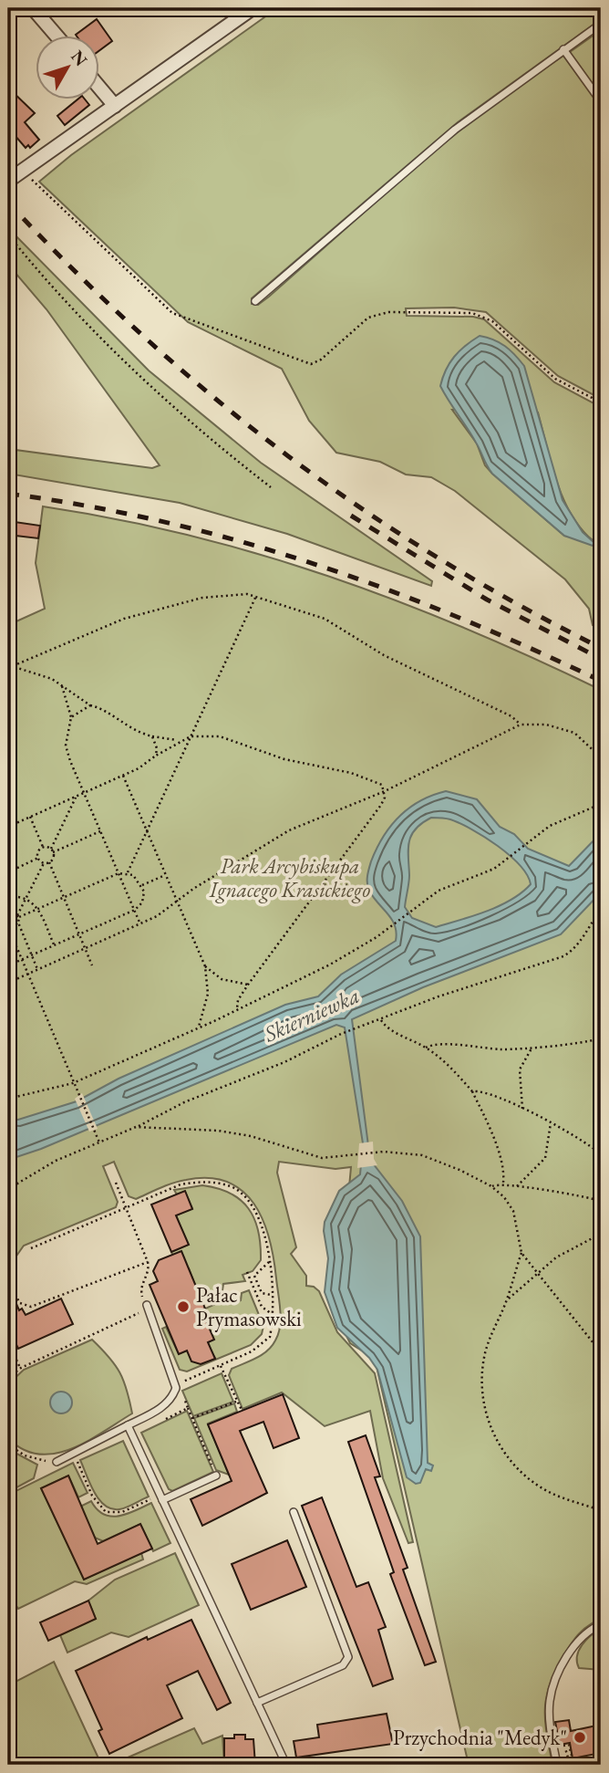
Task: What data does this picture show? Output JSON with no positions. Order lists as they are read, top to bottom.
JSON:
{
  "water": ["Skierniewka"],
  "parks": ["Park Arcybiskupa Ignacego Krasickiego"],
  "places": ["Pałac Prymasowski", "Przychodnia \"Medyk\""],
  "north": "top right"
}
